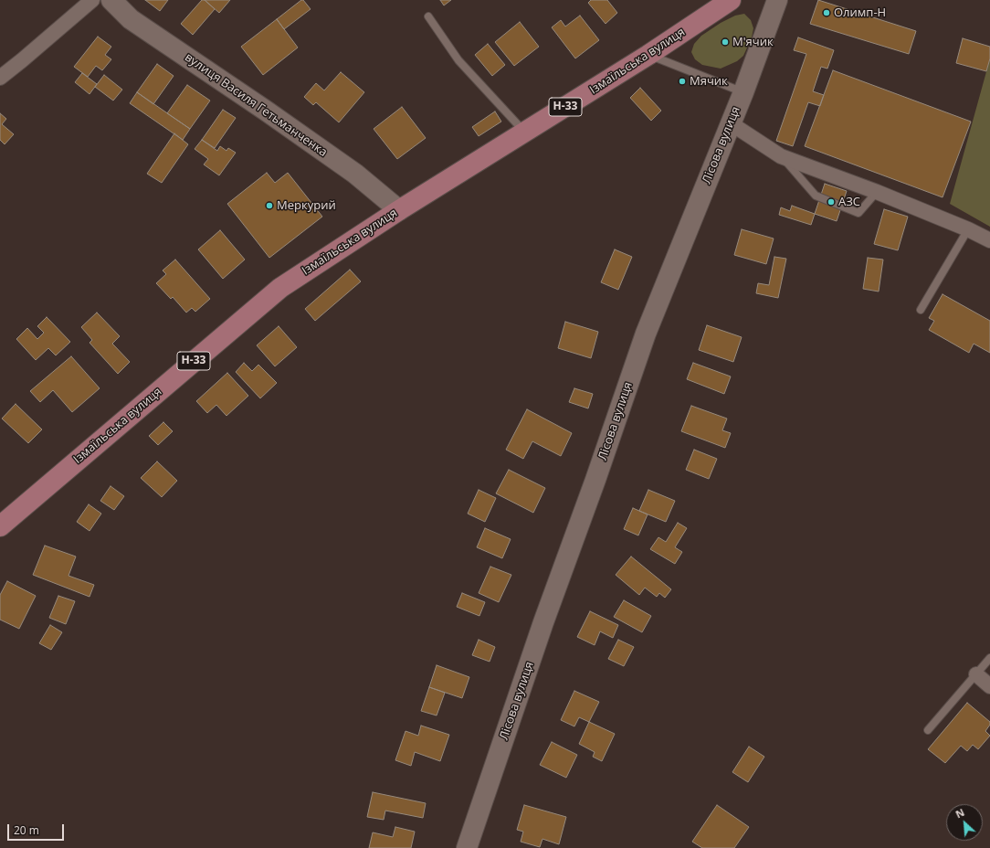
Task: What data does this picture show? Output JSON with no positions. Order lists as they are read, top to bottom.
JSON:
{
  "streets": {
    "main road": ["Ізмаїльська вулиця", "Н-33"],
    "street": ["вулиця Василя Гетьманченка", "Лісова вулиця"]
  },
  "crossings": [
    ["Ізмаїльська вулиця", "вулиця Василя Гетьманченка"]
  ],
  "places": [
    "Олимп-Н",
    "М'ячик",
    "Мячик",
    "АЗС",
    "Меркурий"
  ],
  "scale_bar": "20 m",
  "north": "top left"
}
